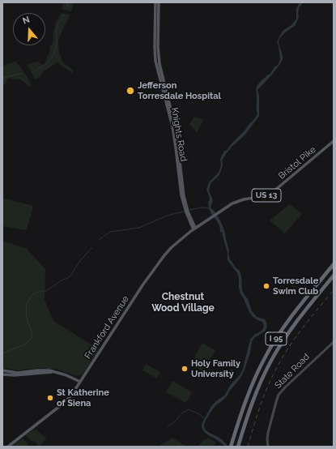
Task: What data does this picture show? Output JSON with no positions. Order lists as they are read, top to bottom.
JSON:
{
  "streets": {
    "highway": ["I 95"],
    "main road": [
      "Knights Road",
      "Bristol Pike",
      "US 13",
      "Frankford Avenue",
      "State Road"
    ]
  },
  "crossings": [
    ["Knights Road", "Frankford Avenue"],
    ["Bristol Pike", "Frankford Avenue"]
  ],
  "districts": ["Chestnut Wood Village"],
  "places": [
    "Jefferson Torresdale Hospital",
    "Torresdale Swim Club",
    "Holy Family University",
    "St Katherine of Siena"
  ],
  "north": "top"
}
